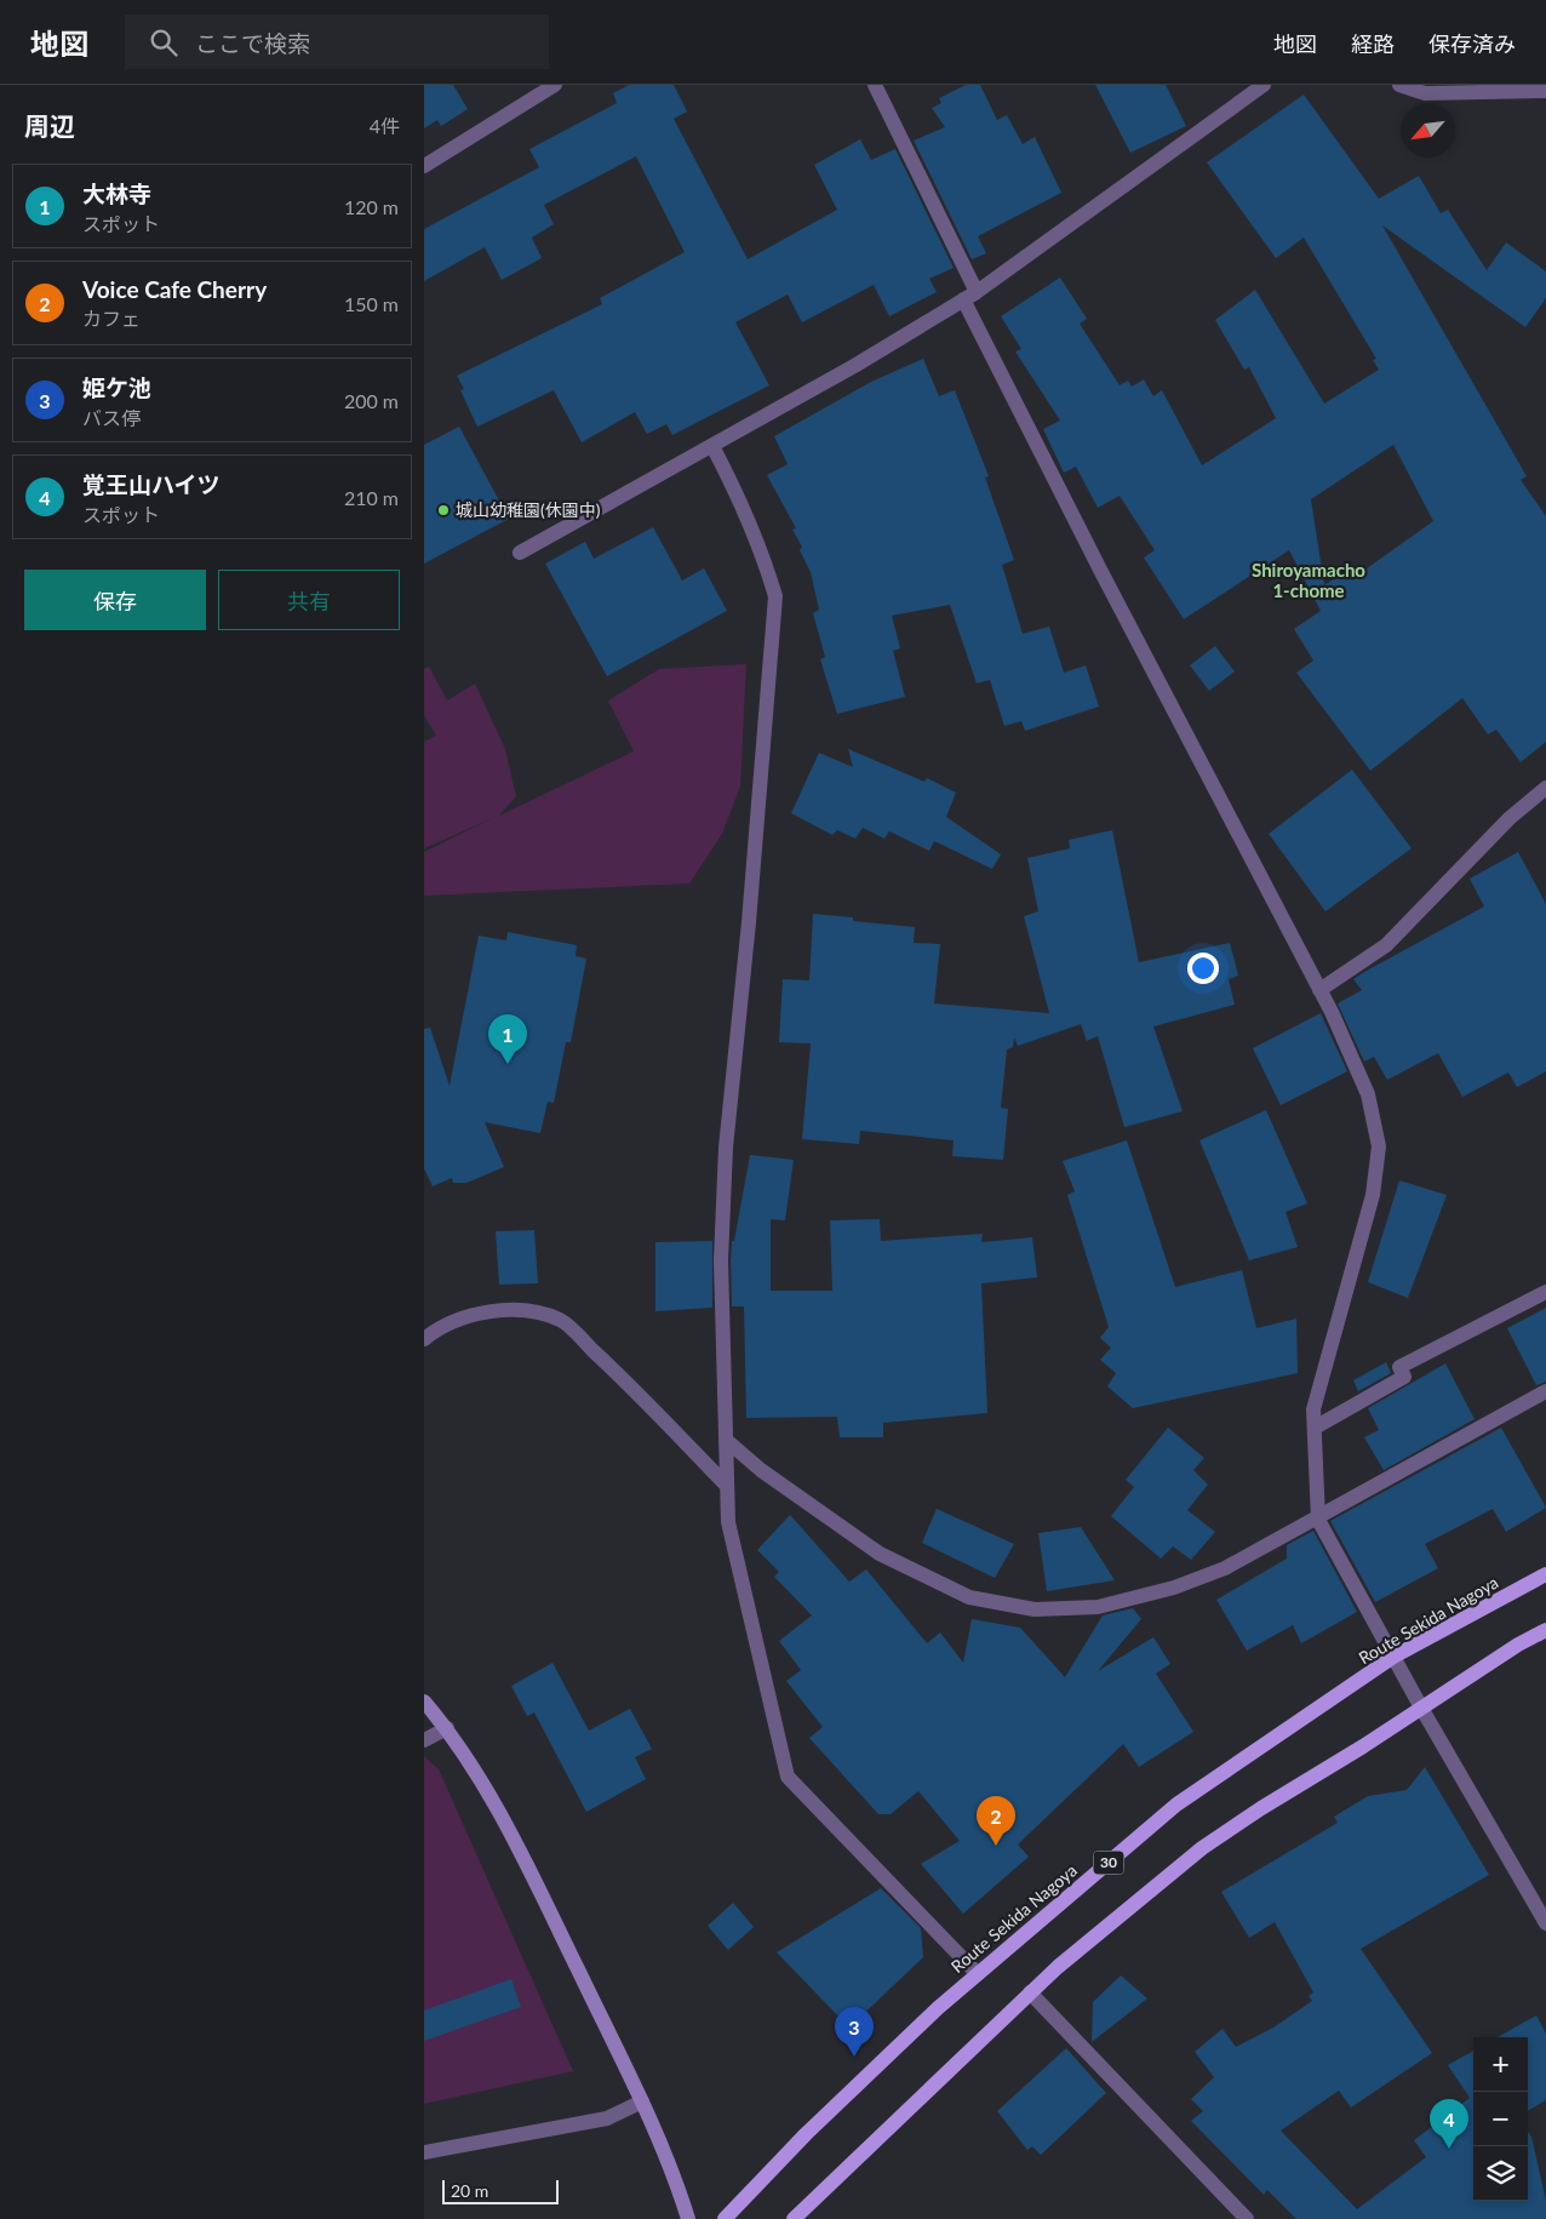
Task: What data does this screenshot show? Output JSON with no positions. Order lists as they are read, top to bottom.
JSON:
{
  "streets": {
    "main road": ["Route Sekida Nagoya", "30"]
  },
  "districts": ["Shiroyamacho 1-chome"],
  "places": ["城山幼稚園(休園中)"],
  "scale_bar": "20 m",
  "north": "bottom left",
  "page": {
    "header": "地図",
    "search": "ここで検索",
    "nav": ["地図", "経路", "保存済み"],
    "heading": ["周辺", "4件"],
    "list": [
      {
        "mark": "1",
        "name": "大林寺",
        "note": "スポット",
        "value": "120 m"
      },
      {
        "mark": "2",
        "name": "Voice Cafe Cherry",
        "note": "カフェ",
        "value": "150 m"
      },
      {
        "mark": "3",
        "name": "姫ケ池",
        "note": "バス停",
        "value": "200 m"
      },
      {
        "mark": "4",
        "name": "覚王山ハイツ",
        "note": "スポット",
        "value": "210 m"
      }
    ],
    "buttons": ["保存", "共有"],
    "pins": [
      "1",
      "2",
      "3",
      "4"
    ],
    "map_buttons": ["+", "−"],
    "scale": "20 m"
  }
}
